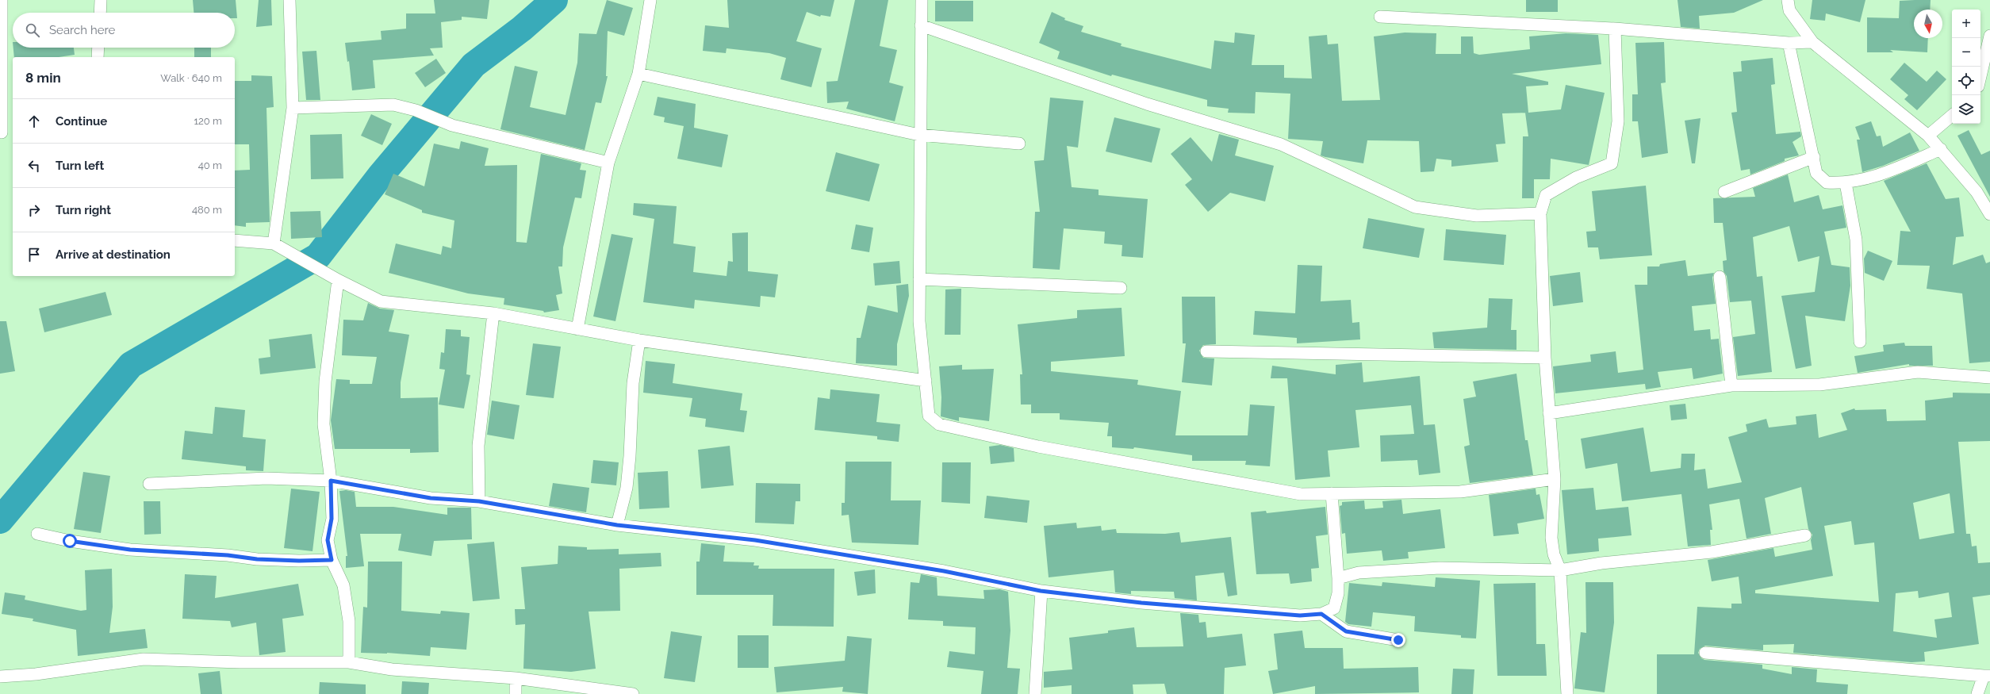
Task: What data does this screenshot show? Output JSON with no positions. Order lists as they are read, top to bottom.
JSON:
{
  "north": "bottom",
  "page": {
    "map_buttons": ["+", "−"],
    "search": "Search here",
    "heading": ["8 min", "Walk · 640 m"],
    "list": [
      ["Continue", "120 m"],
      ["Turn left", "40 m"],
      ["Turn right", "480 m"],
      "Arrive at destination"
    ]
  }
}
